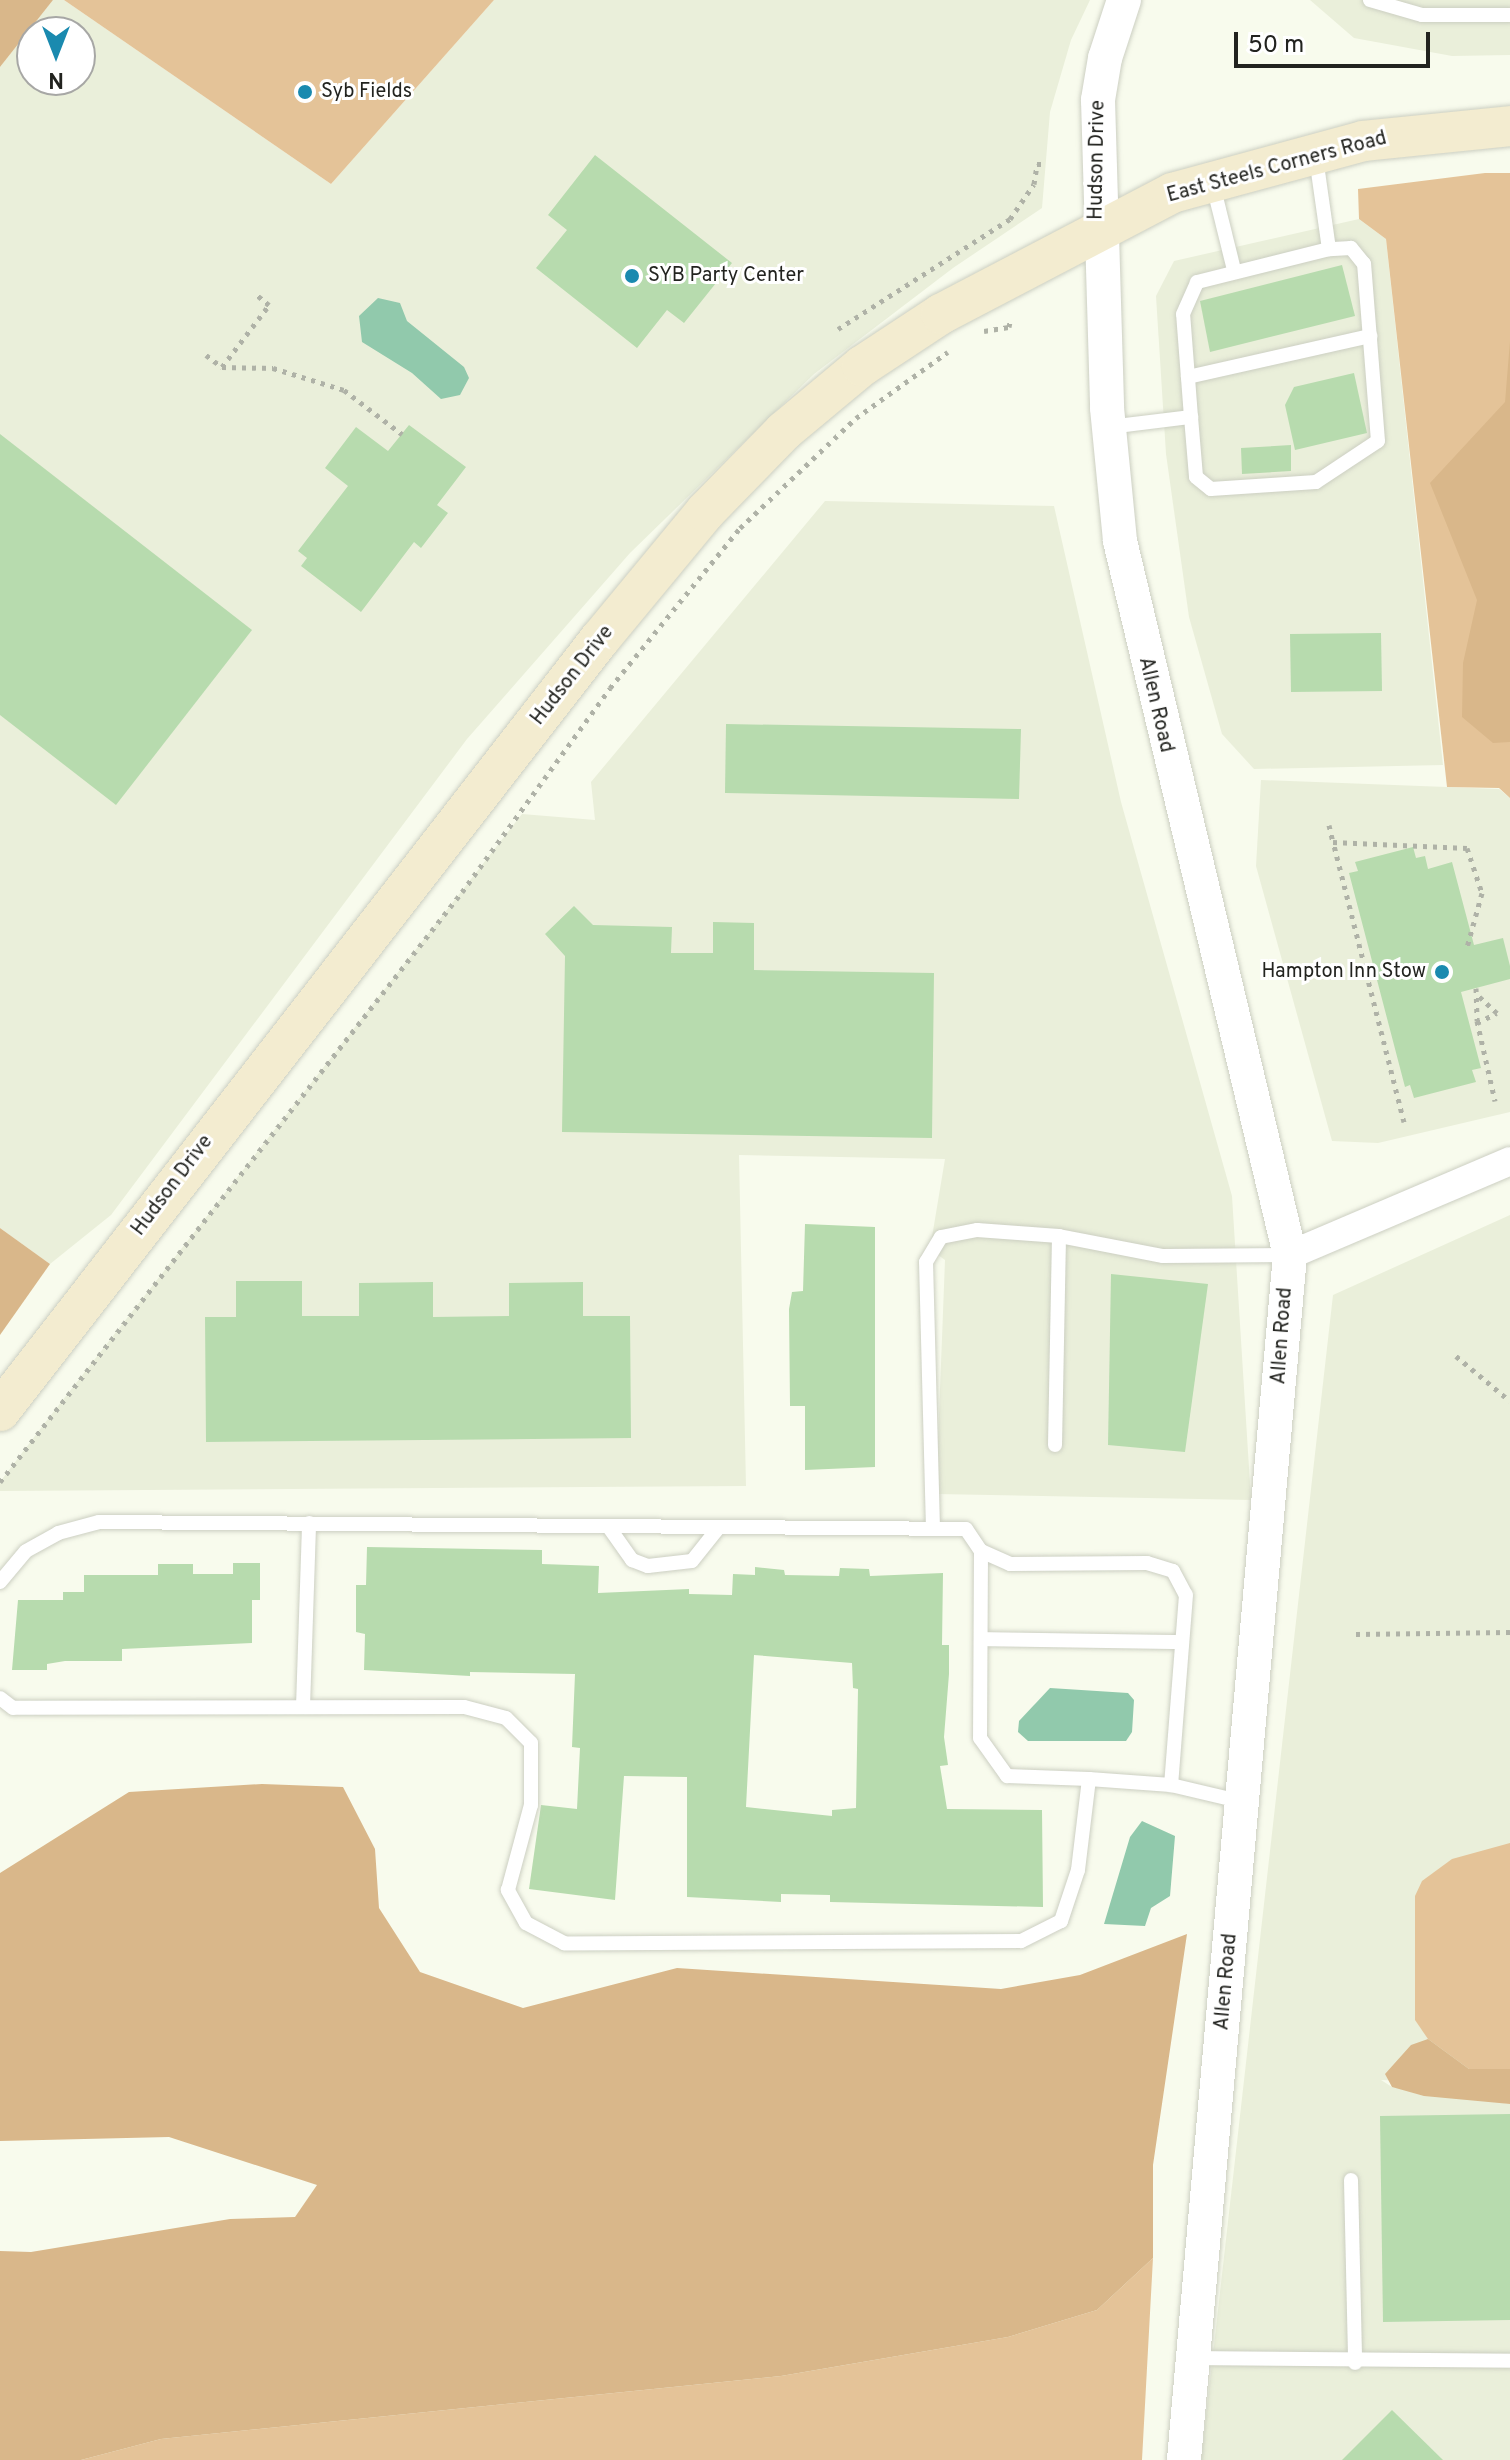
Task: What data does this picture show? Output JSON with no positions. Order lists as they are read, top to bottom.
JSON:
{
  "streets": {
    "main road": ["Hudson Drive", "East Steels Corners Road"],
    "street": ["Allen Road"]
  },
  "crossings": [
    ["Hudson Drive", "East Steels Corners Road"],
    ["Hudson Drive", "Allen Road"],
    ["East Steels Corners Road", "Allen Road"]
  ],
  "places": ["Syb Fields", "SYB Party Center", "Hampton Inn Stow"],
  "scale_bar": "50 m",
  "north": "bottom"
}
